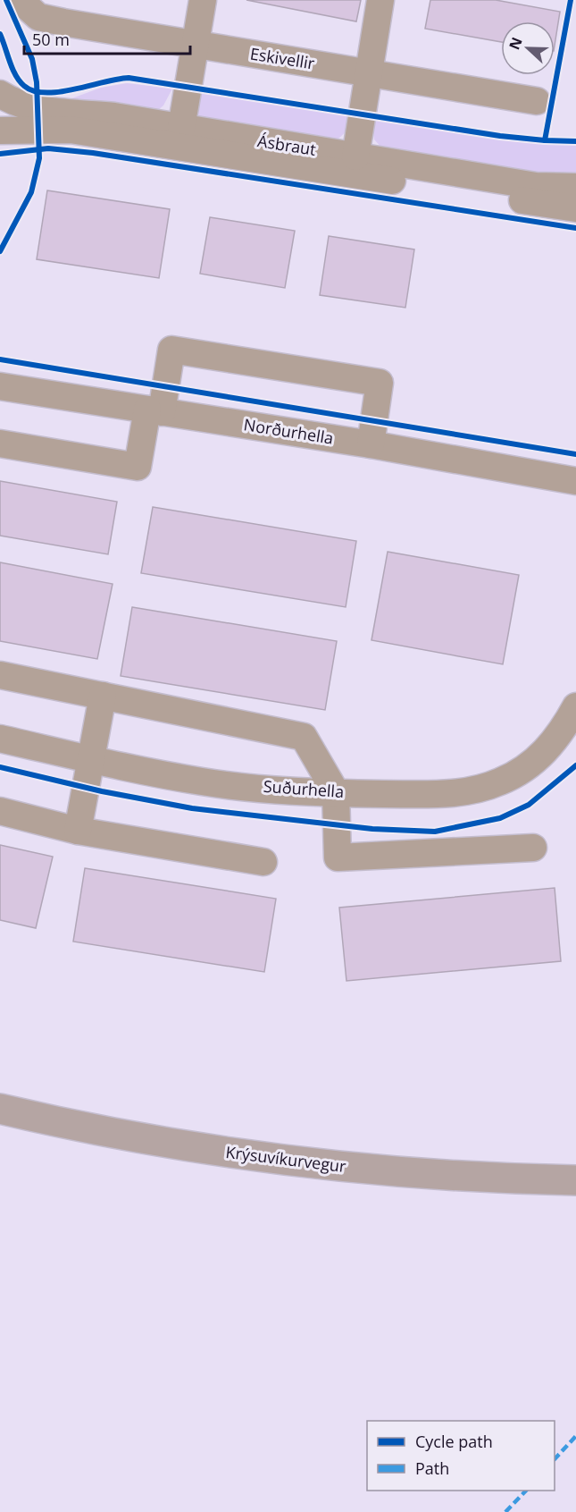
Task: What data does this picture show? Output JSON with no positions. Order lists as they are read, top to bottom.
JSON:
{
  "streets": {
    "main road": ["Krýsuvíkurvegur"],
    "street": [
      "Eskivellir",
      "Ásbraut",
      "Norðurhella",
      "Suðurhella"
    ]
  },
  "legend": ["Cycle path", "Path"],
  "scale_bar": "50 m",
  "north": "left"
}
